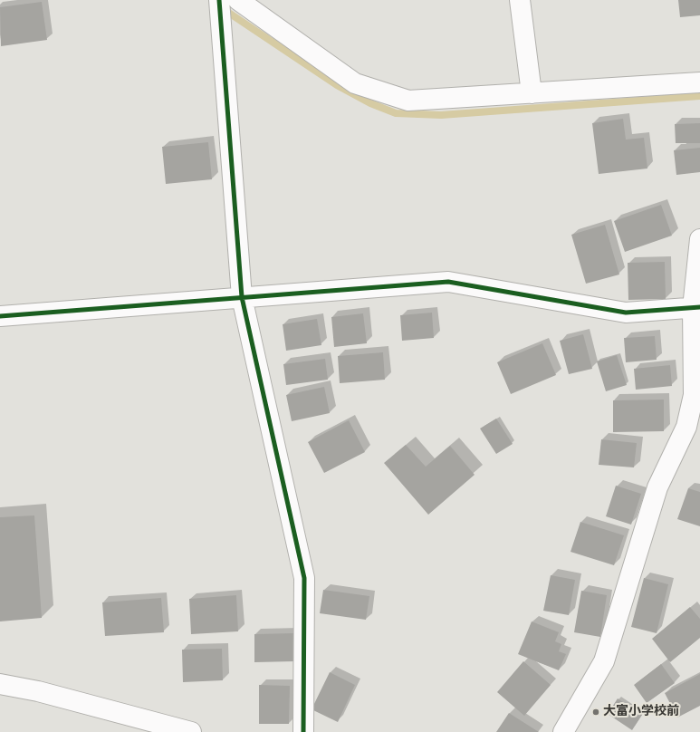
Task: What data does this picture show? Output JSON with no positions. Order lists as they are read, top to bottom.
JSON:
{
  "places": ["大富小学校前"]
}
